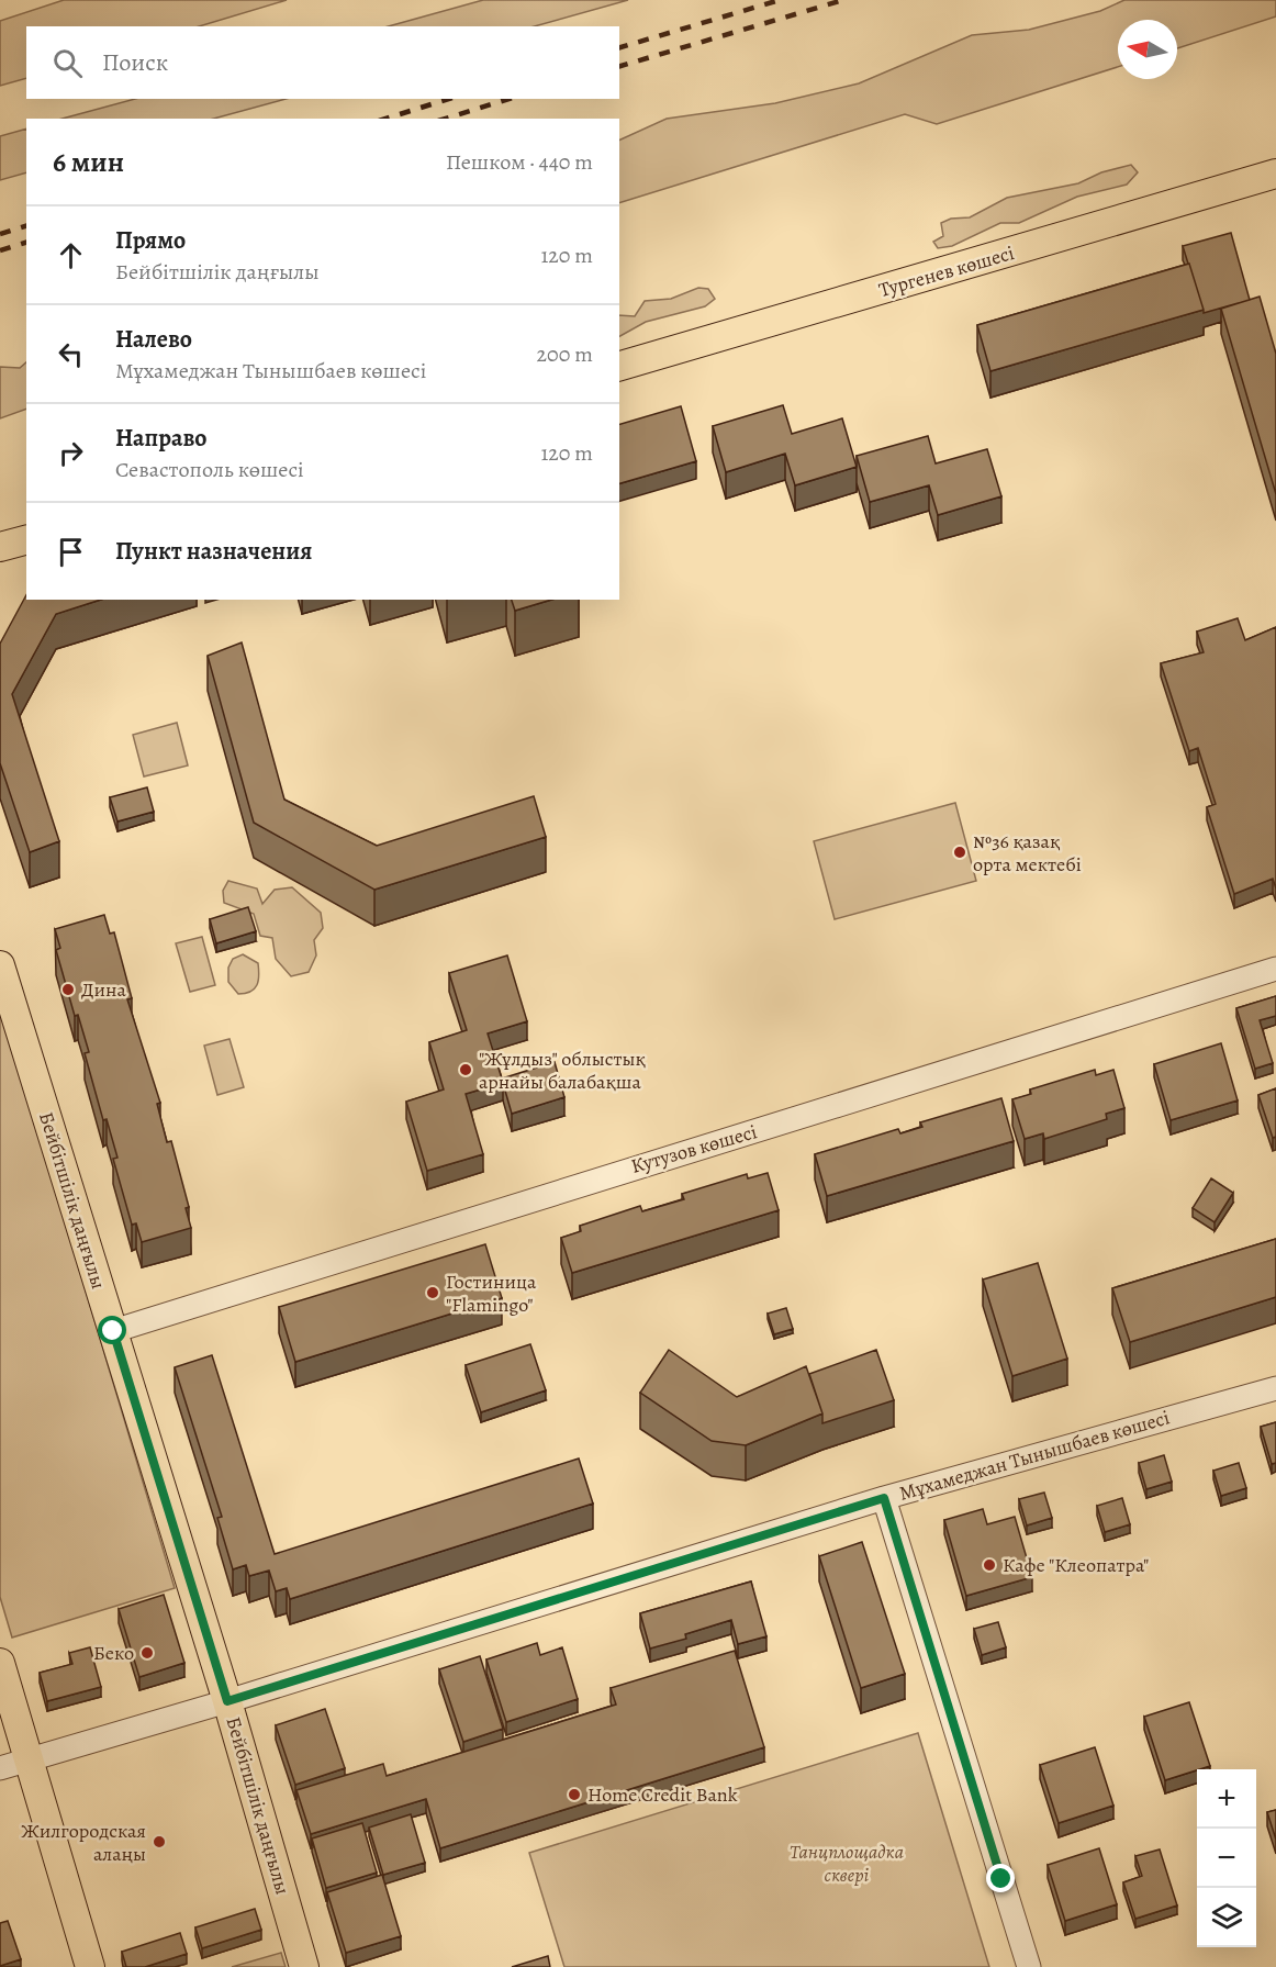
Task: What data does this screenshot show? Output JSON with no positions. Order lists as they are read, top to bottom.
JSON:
{
  "streets": {
    "main road": ["Тургенев көшесі", "Бейбітшілік даңғылы"],
    "street": ["Кутузов көшесі", "Мұхамеджан Тынышбаев көшесі"]
  },
  "crossings": [
    ["Кутузов көшесі", "Бейбітшілік даңғылы"],
    ["Бейбітшілік даңғылы", "Мұхамеджан Тынышбаев көшесі"]
  ],
  "parks": ["Танцплощадка сквері"],
  "places": [
    "№36 қазақ орта мектебі",
    "Дина",
    "\"Жұлдыз\" облыстық арнайы балабақша",
    "Гостиница \"Flamingo\"",
    "Кафе \"Клеопатра\"",
    "Беко",
    "Home Credit Bank",
    "Жилгородская алаңы"
  ],
  "north": "left",
  "page": {
    "search": "Поиск",
    "heading": ["6 мин", "Пешком · 440 m"],
    "list": [
      ["Прямо", "Бейбітшілік даңғылы", "120 m"],
      ["Налево", "Мұхамеджан Тынышбаев көшесі", "200 m"],
      ["Направо", "Севастополь көшесі", "120 m"],
      "Пункт назначения"
    ],
    "map_buttons": ["+", "−"]
  }
}
